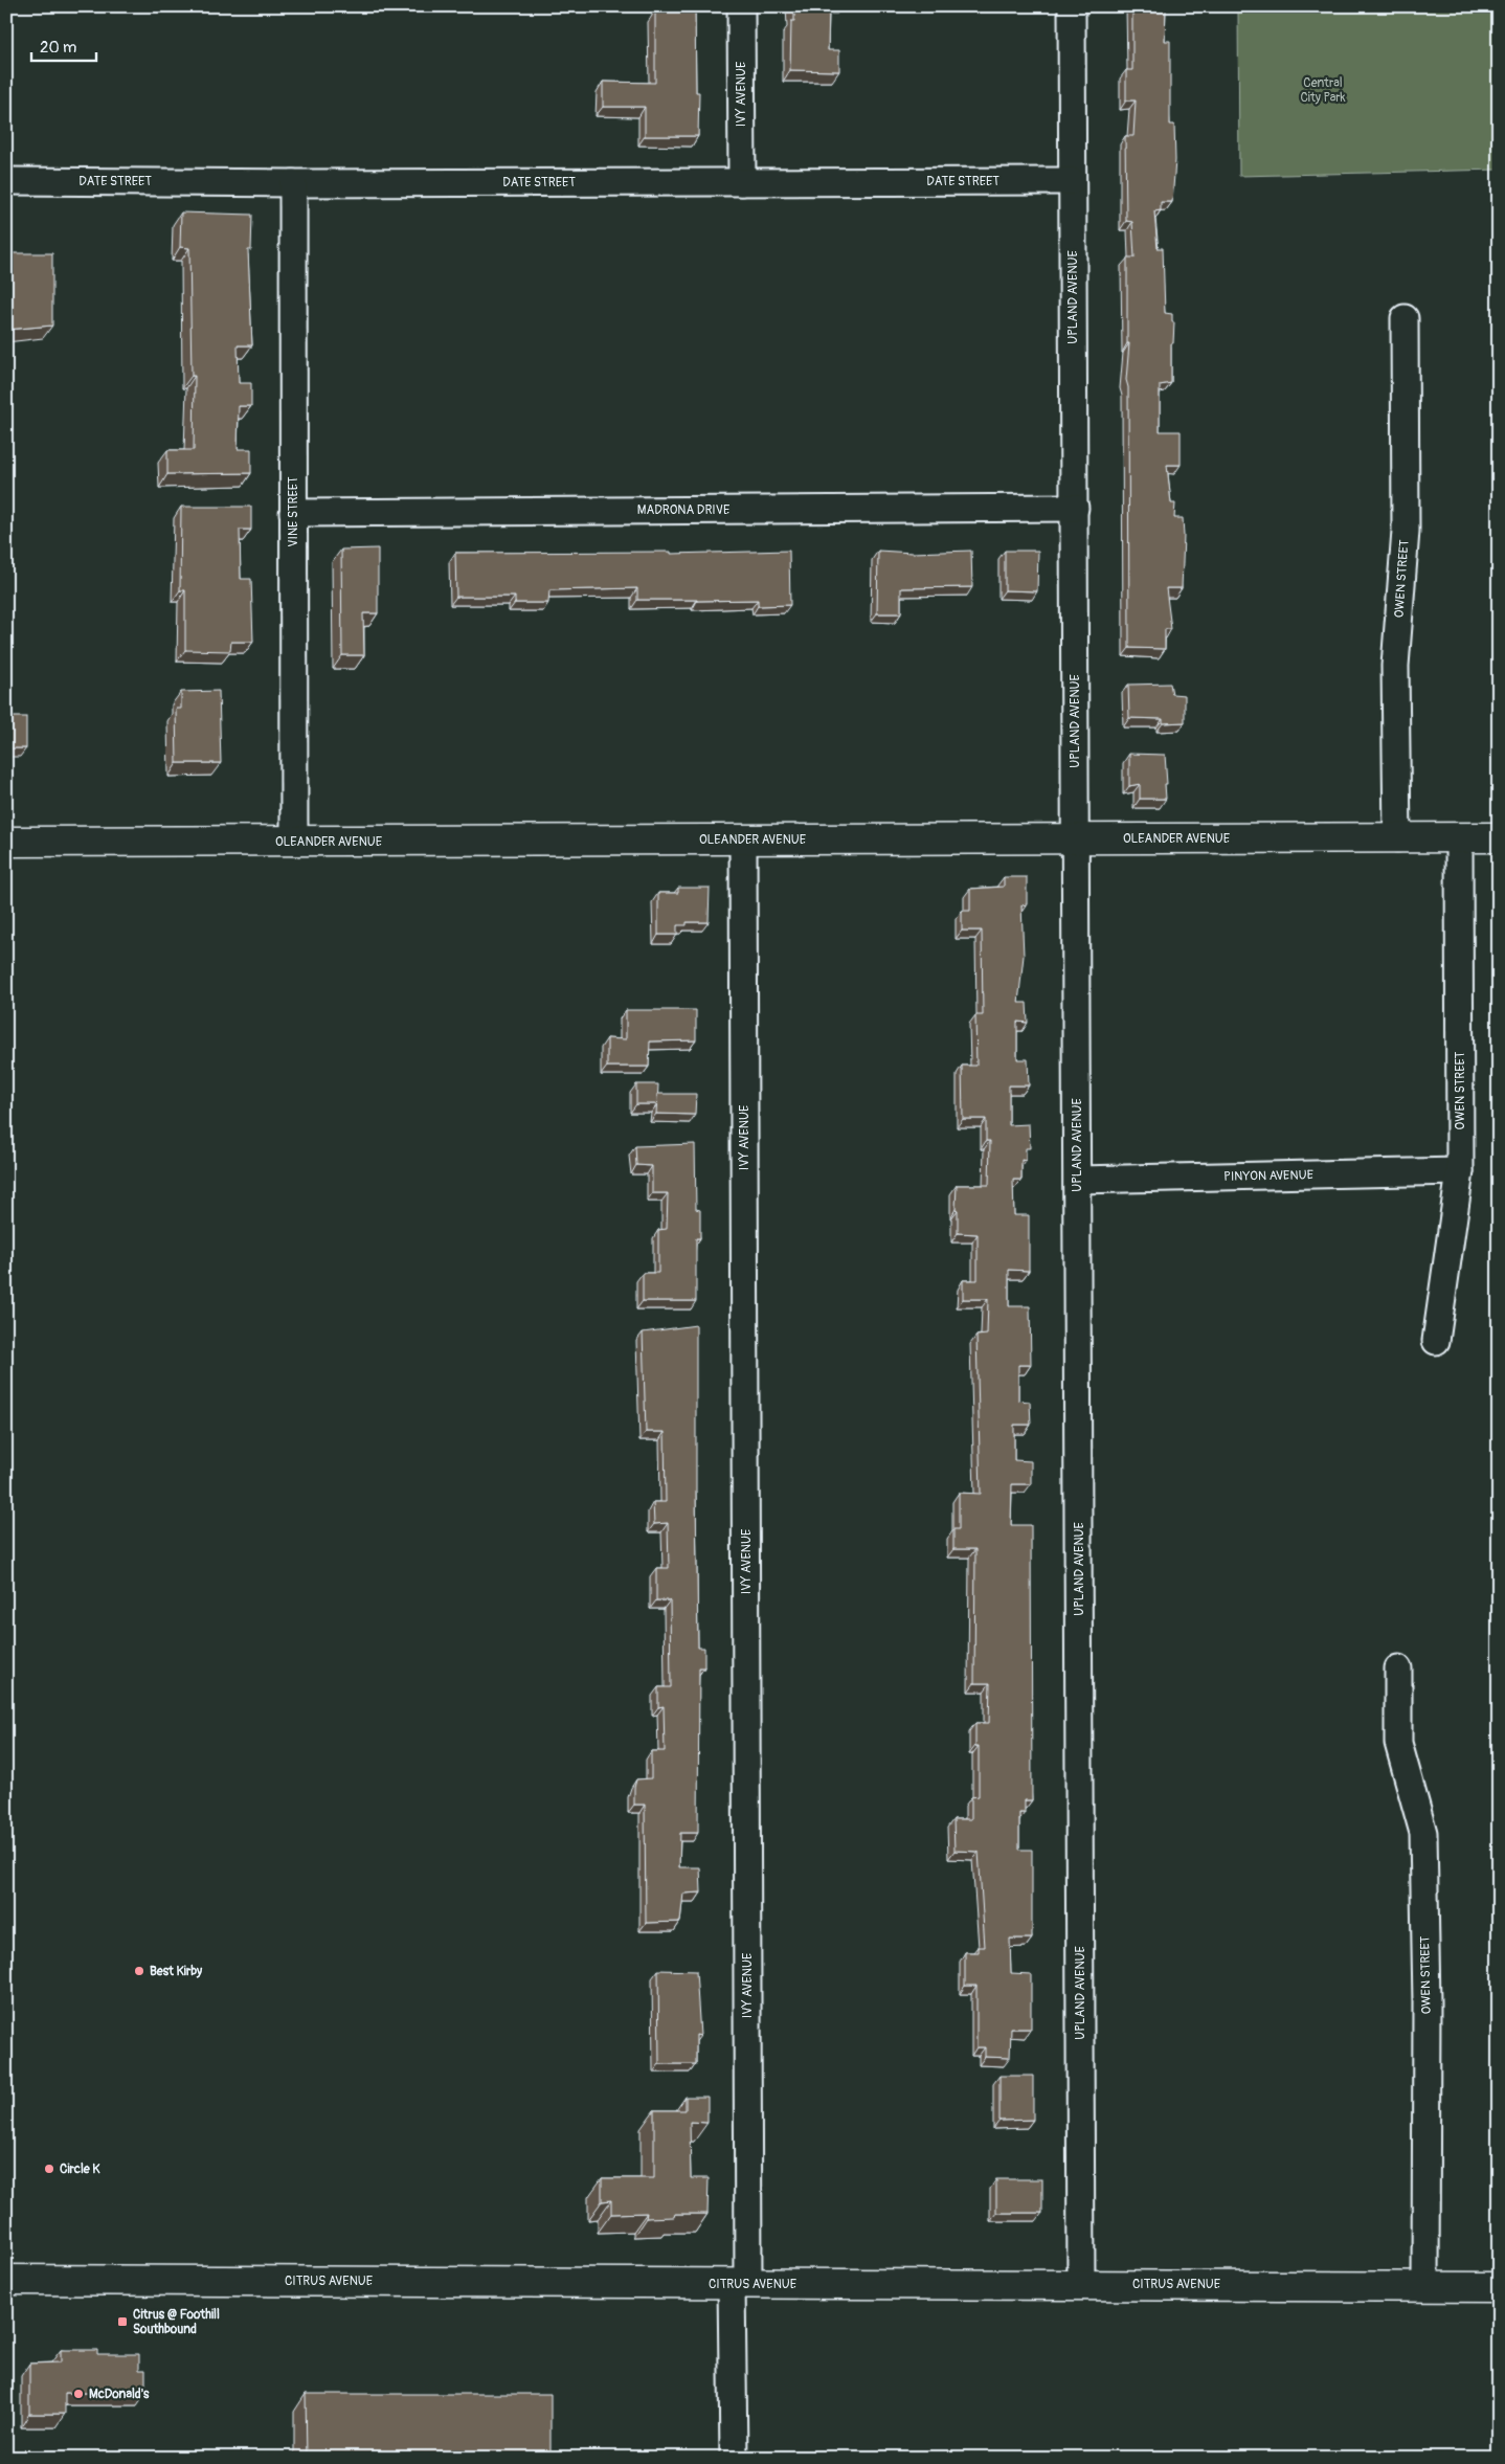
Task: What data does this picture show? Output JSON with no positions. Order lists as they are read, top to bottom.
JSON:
{
  "streets": {
    "street": [
      "IVY AVENUE",
      "DATE STREET",
      "UPLAND AVENUE",
      "MADRONA DRIVE",
      "VINE STREET",
      "OWEN STREET",
      "OLEANDER AVENUE",
      "PINYON AVENUE",
      "CITRUS AVENUE"
    ]
  },
  "crossings": [
    ["IVY AVENUE", "DATE STREET"],
    ["IVY AVENUE", "OLEANDER AVENUE"],
    ["IVY AVENUE", "CITRUS AVENUE"],
    ["DATE STREET", "UPLAND AVENUE"],
    ["DATE STREET", "VINE STREET"],
    ["UPLAND AVENUE", "MADRONA DRIVE"],
    ["UPLAND AVENUE", "OLEANDER AVENUE"],
    ["UPLAND AVENUE", "PINYON AVENUE"],
    ["UPLAND AVENUE", "CITRUS AVENUE"],
    ["MADRONA DRIVE", "VINE STREET"],
    ["VINE STREET", "OLEANDER AVENUE"],
    ["OWEN STREET", "OLEANDER AVENUE"],
    ["OWEN STREET", "PINYON AVENUE"],
    ["OWEN STREET", "CITRUS AVENUE"]
  ],
  "parks": ["Central City Park"],
  "places": {
    "other": ["Best Kirby", "Circle K", "McDonald's"],
    "transit": ["Citrus @ Foothill Southbound"]
  },
  "scale_bar": "20 m"
}
